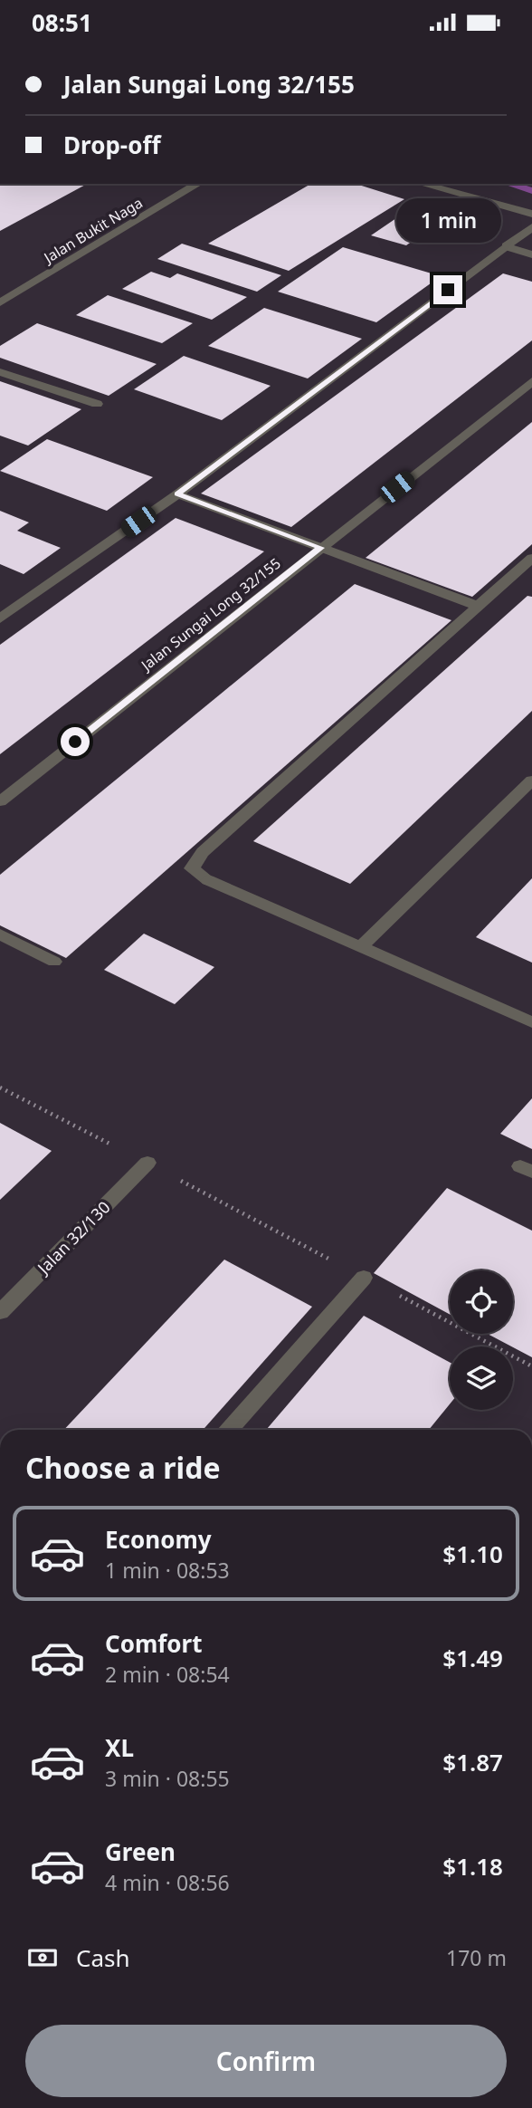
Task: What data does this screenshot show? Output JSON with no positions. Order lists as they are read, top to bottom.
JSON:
{
  "streets": {
    "street": ["Jalan Bukit Naga", "Jalan Sungai Long 32/155", "Jalan 32/130"]
  },
  "page": {
    "status": "08:51",
    "banner": ["Jalan Sungai Long 32/155", "Drop-off"],
    "bubble": "1 min",
    "heading": "Choose a ride",
    "list": [
      {
        "name": "Economy",
        "note": "1 min · 08:53",
        "value": "$1.10"
      },
      {
        "name": "Comfort",
        "note": "2 min · 08:54",
        "value": "$1.49"
      },
      {
        "name": "XL",
        "note": "3 min · 08:55",
        "value": "$1.87"
      },
      {
        "name": "Green",
        "note": "4 min · 08:56",
        "value": "$1.18"
      }
    ],
    "pay": ["Cash", "170 m"],
    "buttons": "Confirm"
  }
}
